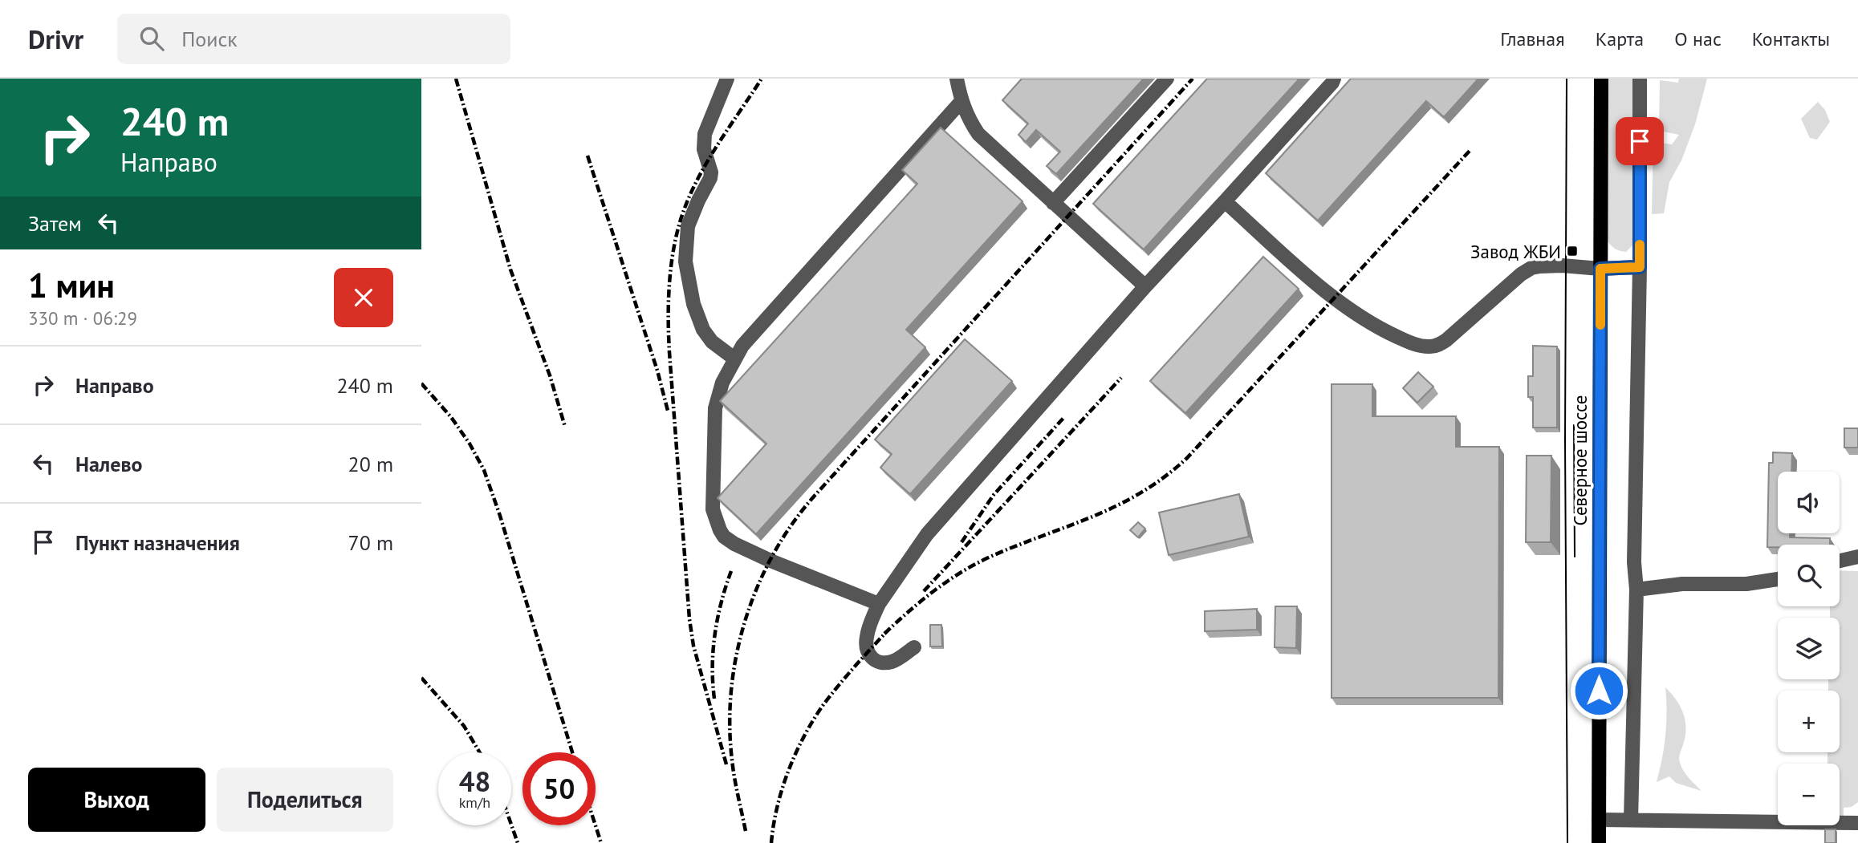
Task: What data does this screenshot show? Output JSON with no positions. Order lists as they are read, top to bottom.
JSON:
{
  "streets": {
    "main road": ["Северное шоссе"]
  },
  "places": {
    "transit": ["Завод ЖБИ"]
  },
  "page": {
    "header": "Drivr",
    "search": "Поиск",
    "nav": [
      "Главная",
      "Карта",
      "О нас",
      "Контакты"
    ],
    "turn": ["240 m", "Направо"],
    "then": "Затем",
    "heading": ["1 мин", "330 m · 06:29"],
    "list": [
      {
        "name": "Направо",
        "value": "240 m"
      },
      {
        "name": "Налево",
        "value": "20 m"
      },
      {
        "name": "Пункт назначения",
        "value": "70 m"
      }
    ],
    "map_buttons": ["+", "−"],
    "speed": "48 km/h",
    "limit": "50",
    "buttons": ["Выход", "Поделиться"]
  }
}
